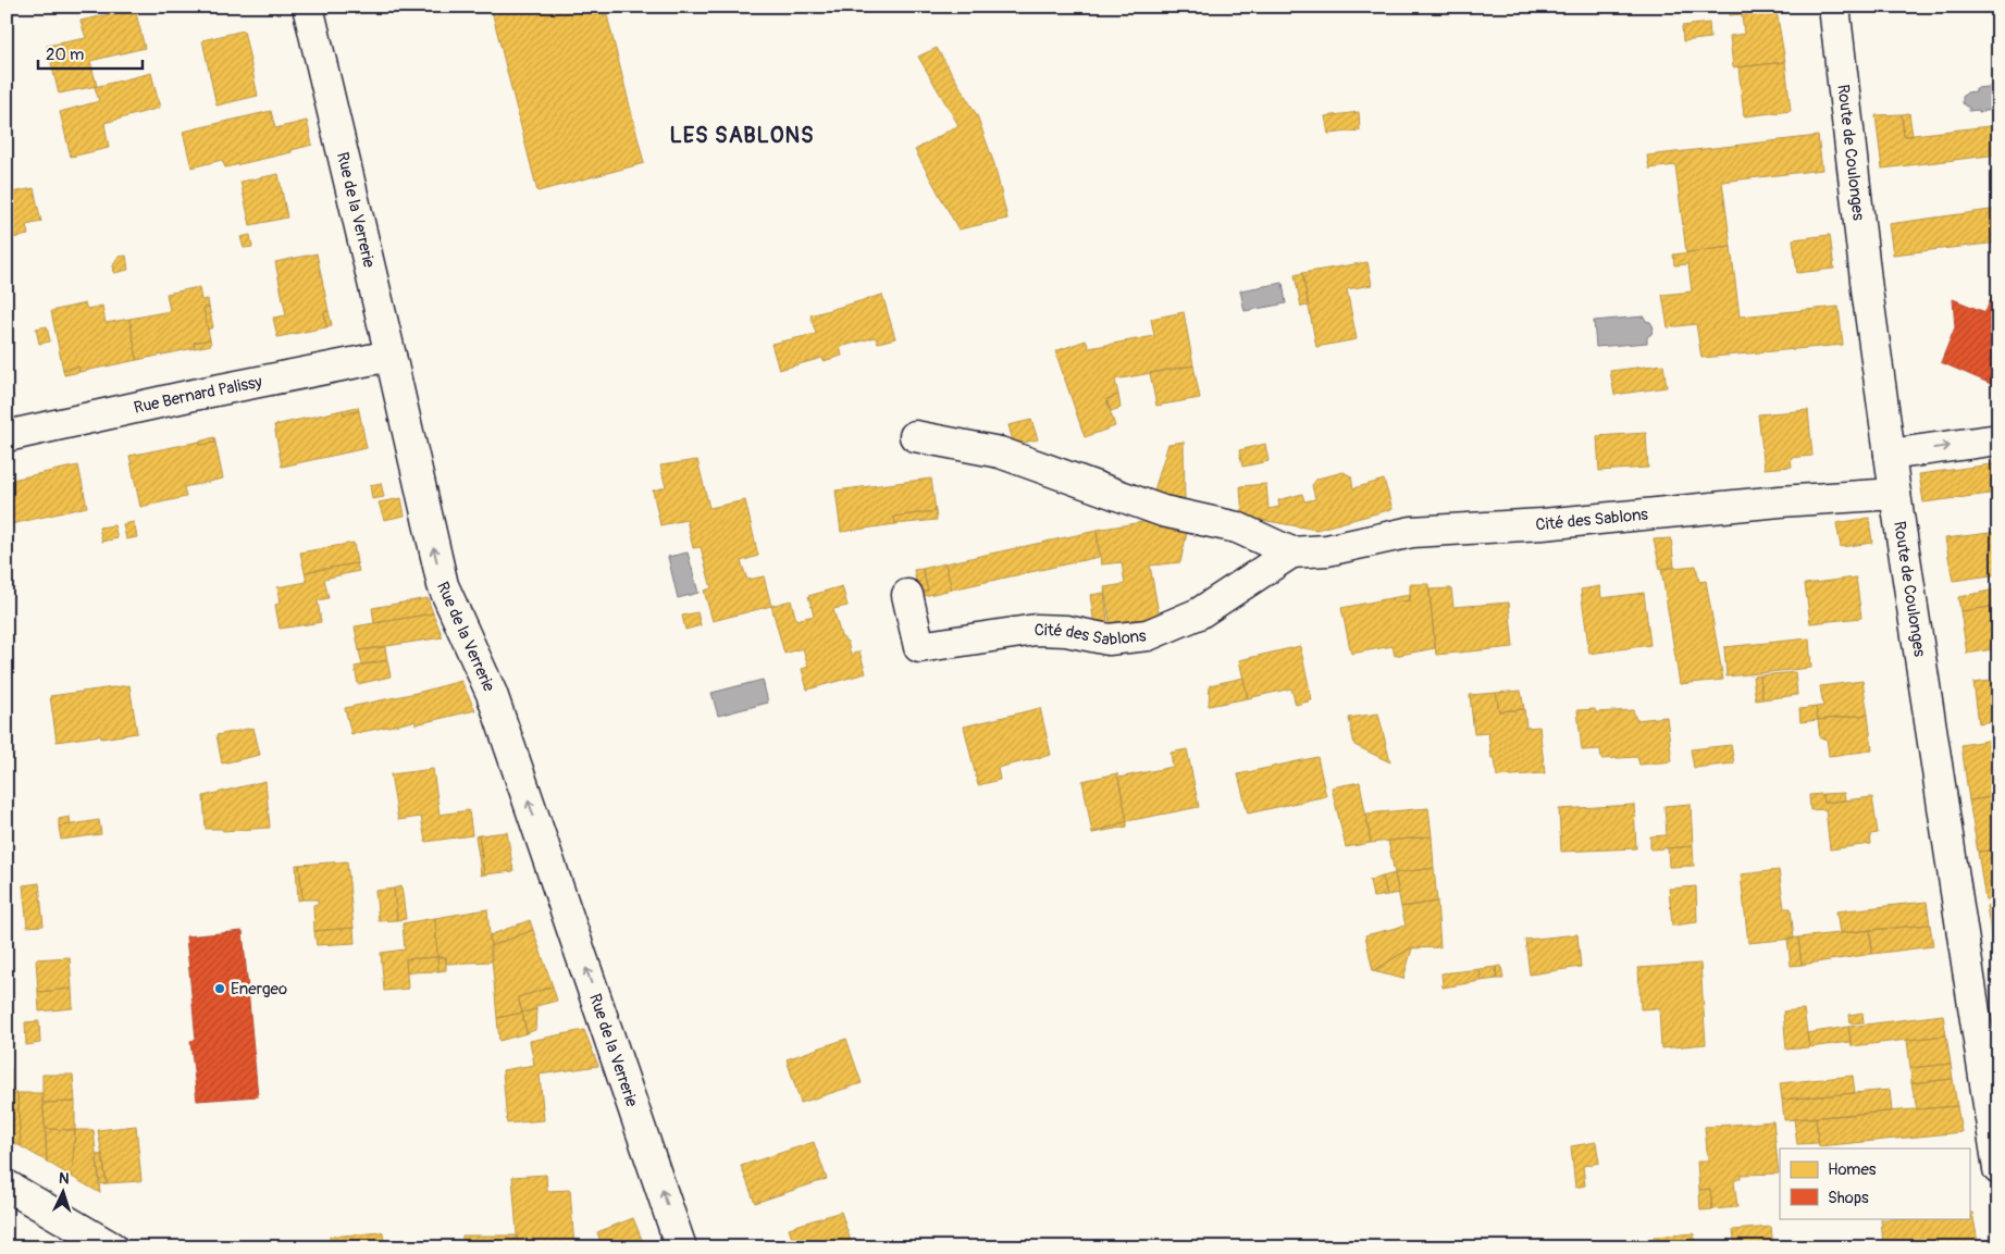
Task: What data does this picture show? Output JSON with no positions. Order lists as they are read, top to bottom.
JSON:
{
  "streets": {
    "street": [
      "Route de Coulonges",
      "Rue de la Verrerie",
      "Rue Bernard Palissy",
      "Cité des Sablons"
    ]
  },
  "crossings": [
    ["Route de Coulonges", "Cité des Sablons"],
    ["Rue de la Verrerie", "Rue Bernard Palissy"]
  ],
  "one_way": ["Rue de la Verrerie"],
  "districts": ["LES SABLONS"],
  "places": ["Energeo"],
  "legend": ["Homes", "Shops"],
  "scale_bar": "20 m",
  "north": "top"
}
